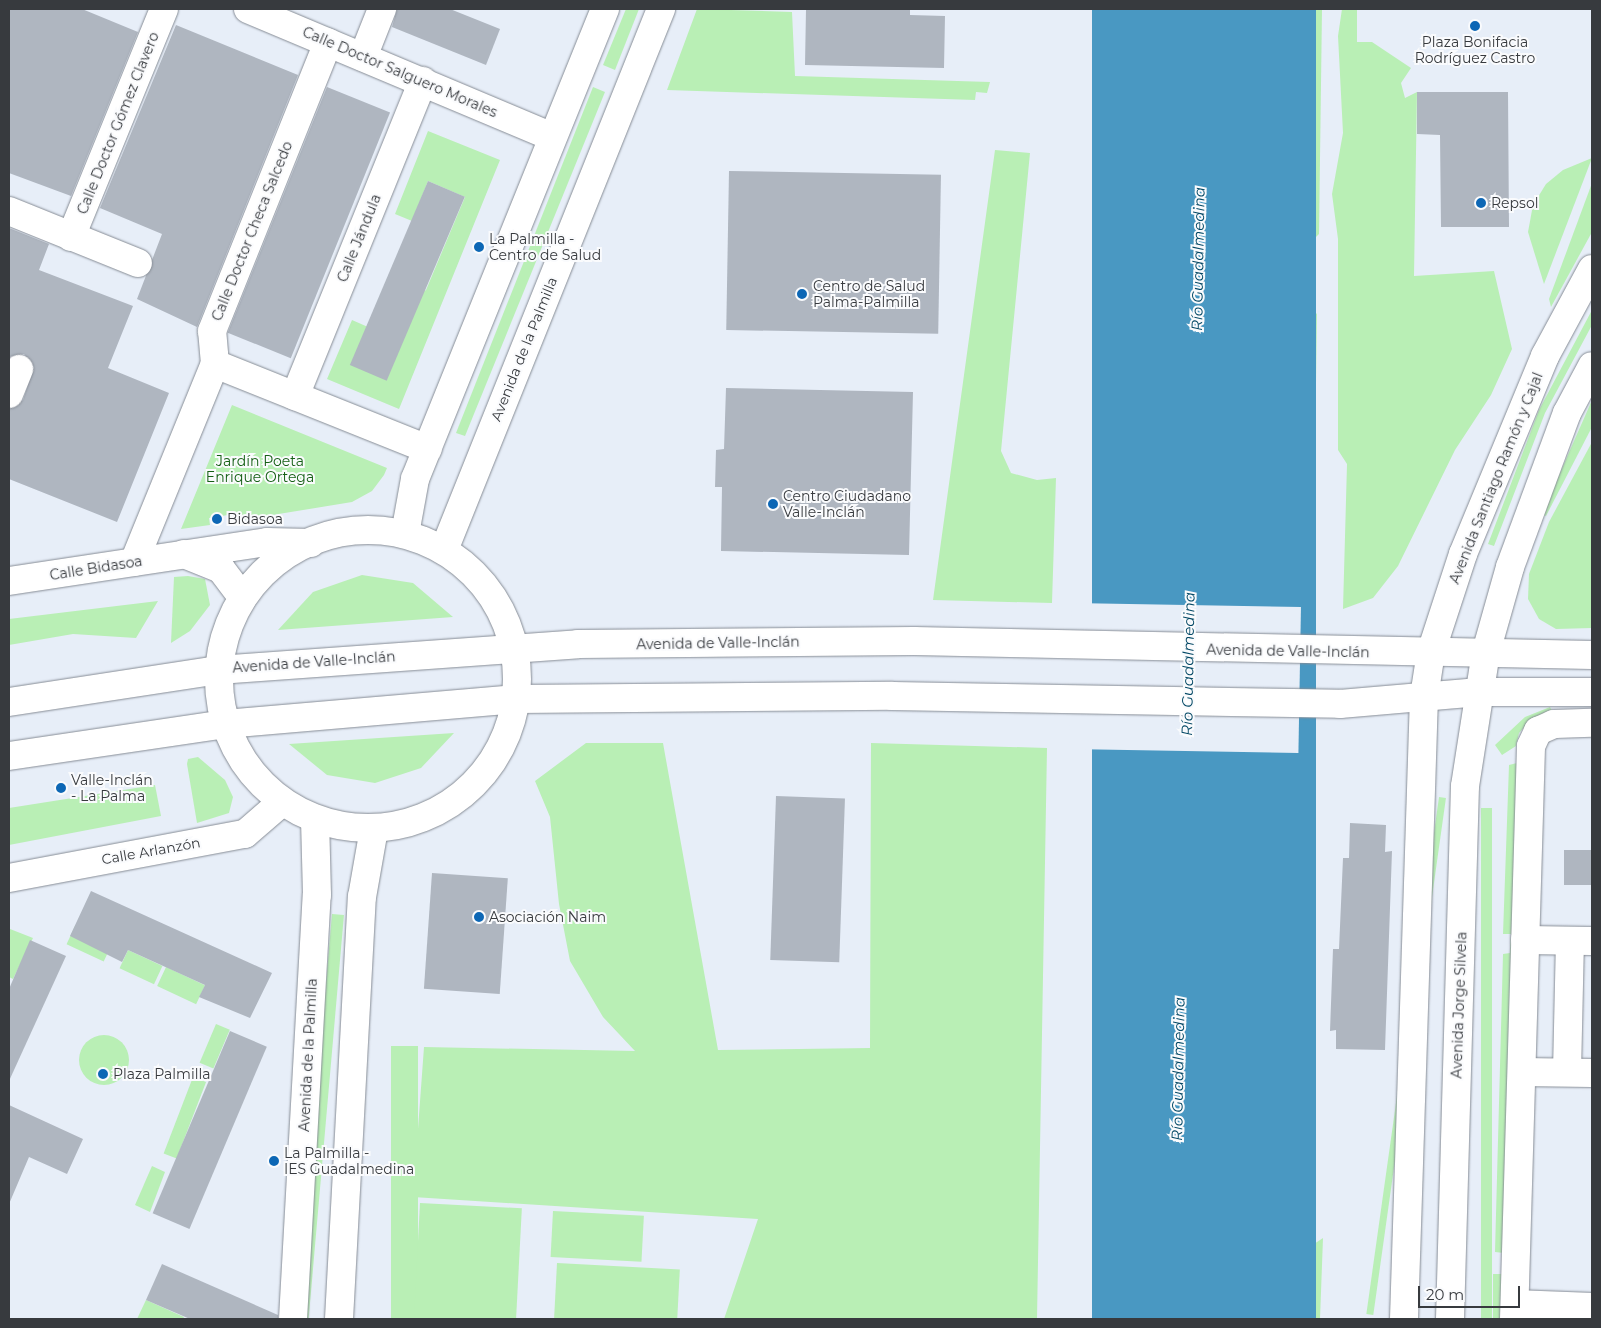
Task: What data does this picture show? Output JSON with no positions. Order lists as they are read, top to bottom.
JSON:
{
  "streets": {
    "main road": [
      "Calle Doctor Salguero Morales",
      "Calle Doctor Gómez Clavero",
      "Calle Doctor Checa Salcedo",
      "Calle Jándula",
      "Avenida de la Palmilla",
      "Avenida Santiago Ramón y Cajal",
      "Calle Bidasoa",
      "Avenida de Valle-Inclán",
      "Calle Arlanzón",
      "Avenida Jorge Silvela"
    ]
  },
  "crossings": [
    ["Calle Doctor Salguero Morales", "Calle Doctor Checa Salcedo"],
    ["Calle Doctor Salguero Morales", "Calle Jándula"],
    ["Calle Doctor Checa Salcedo", "Calle Bidasoa"],
    ["Avenida Santiago Ramón y Cajal", "Avenida de Valle-Inclán"]
  ],
  "water": ["Río Guadalmedina"],
  "parks": ["Jardín Poeta Enrique Ortega"],
  "places": [
    "Plaza Bonifacia Rodríguez Castro",
    "Repsol",
    "La Palmilla - Centro de Salud",
    "Centro de Salud Palma-Palmilla",
    "Centro Ciudadano Valle-Inclán",
    "Bidasoa",
    "Valle-Inclán - La Palma",
    "Asociación Naim",
    "Plaza Palmilla",
    "La Palmilla - IES Guadalmedina"
  ],
  "scale_bar": "20 m"
}
